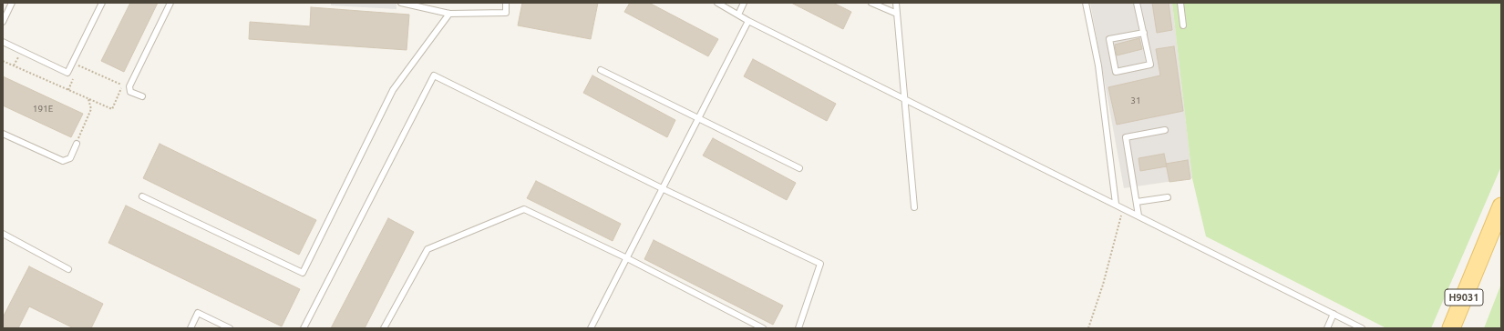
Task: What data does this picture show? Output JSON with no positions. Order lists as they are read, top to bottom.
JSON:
{
  "streets": {
    "main road": ["Н9031"]
  },
  "house_numbers": ["31", "191Е"]
}
